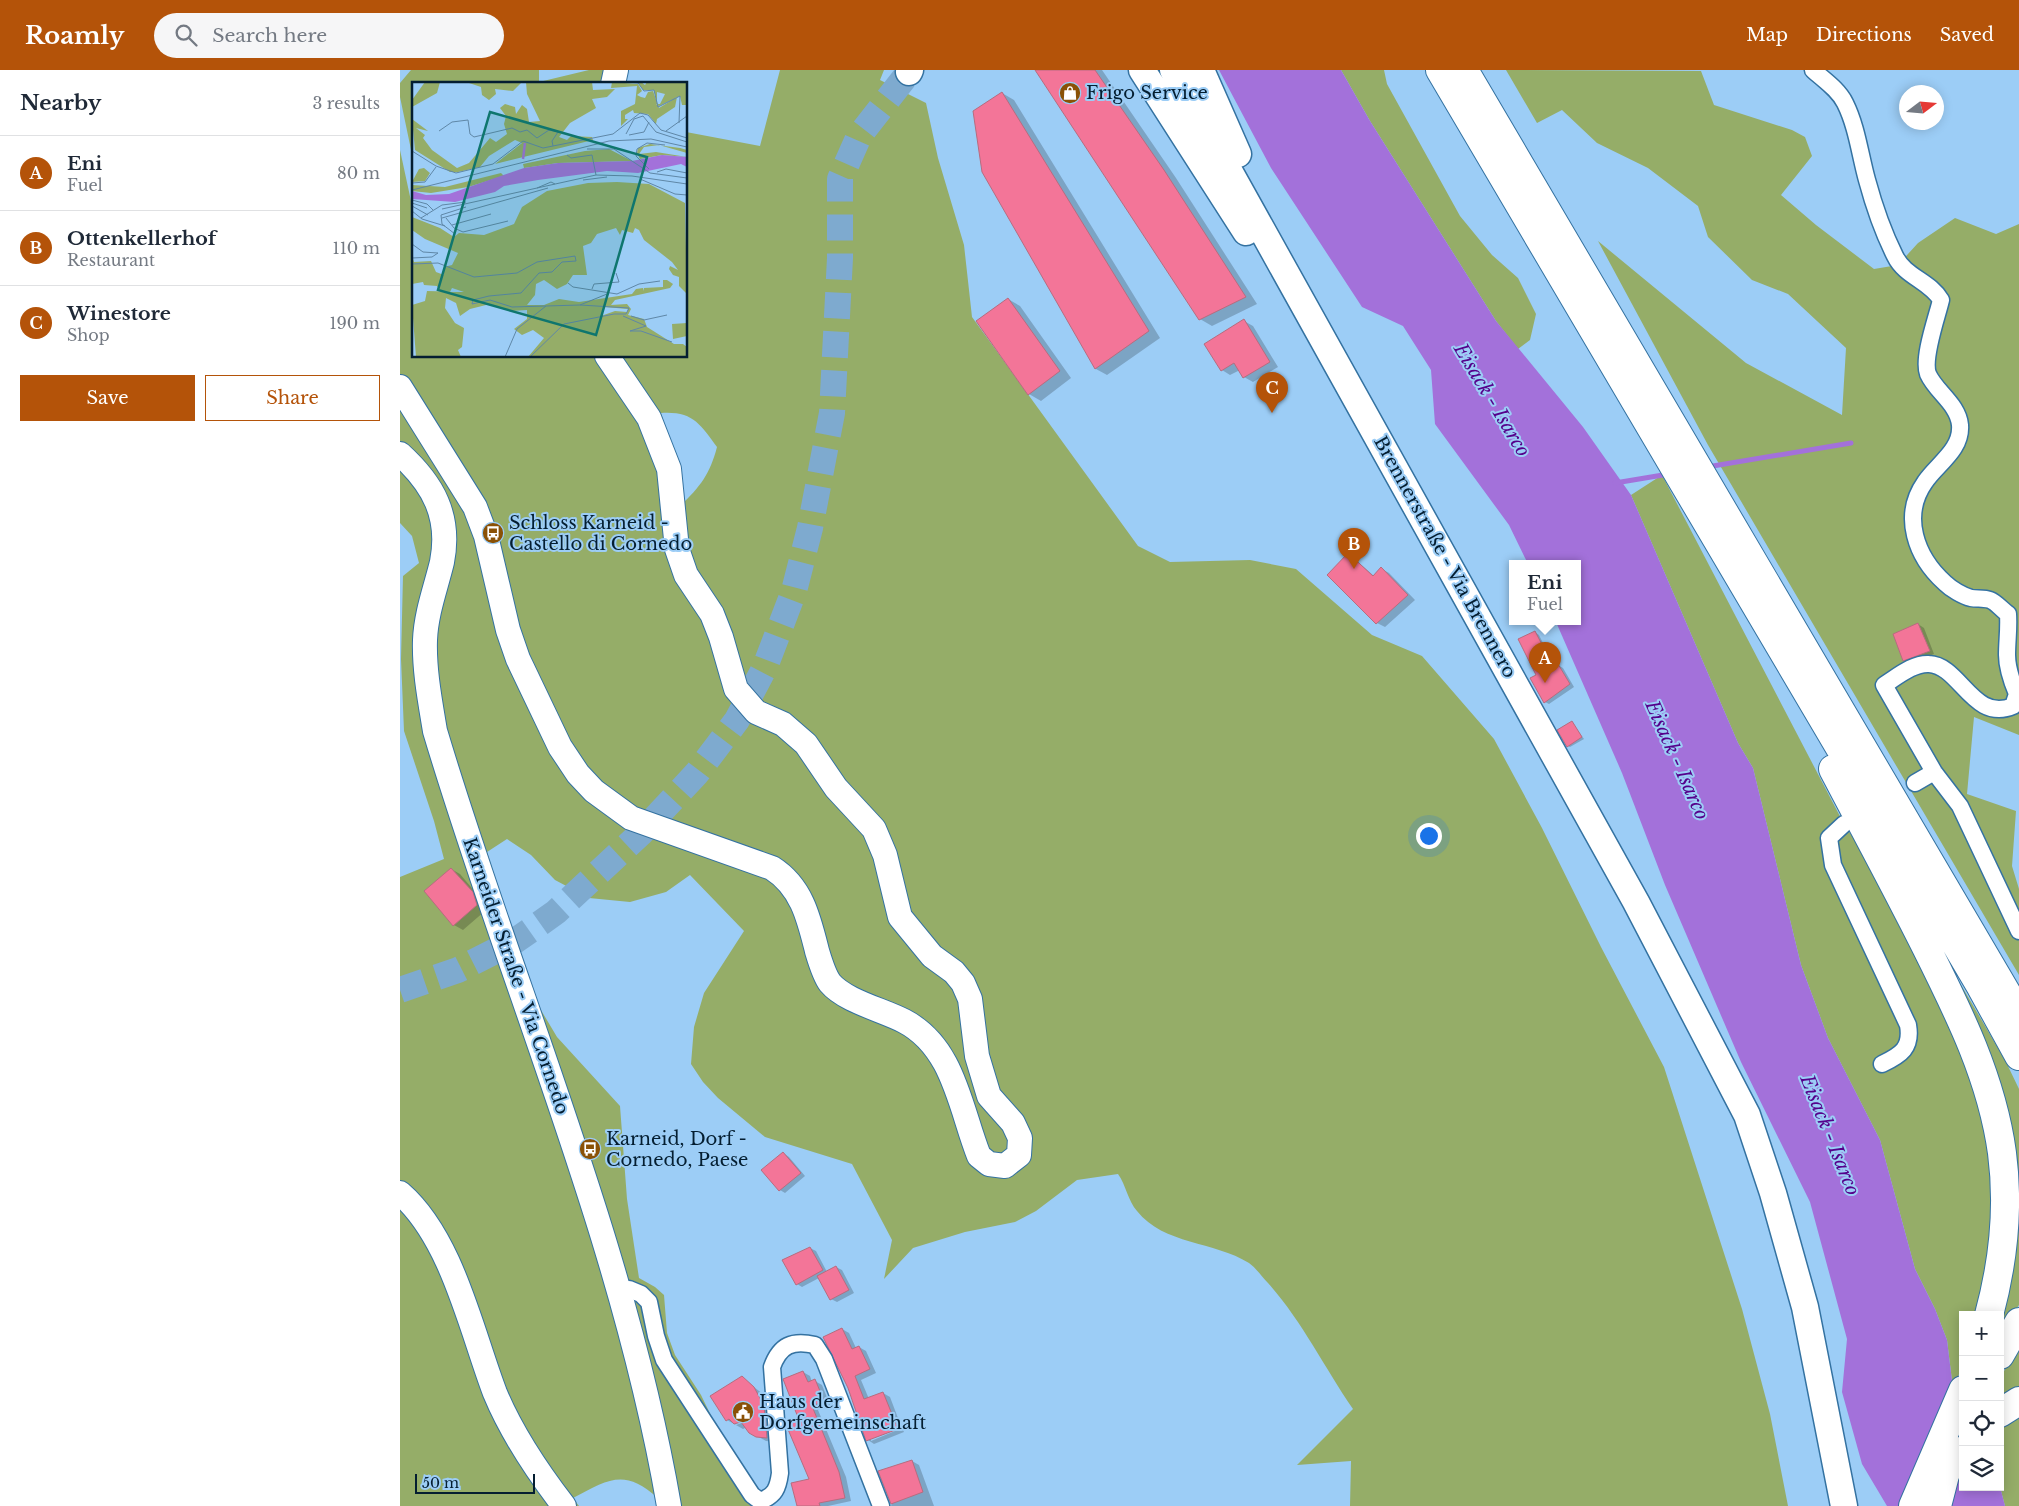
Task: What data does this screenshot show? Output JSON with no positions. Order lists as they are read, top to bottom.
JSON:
{
  "streets": {
    "main road": ["Brennerstraße - Via Brennero"],
    "street": ["Karneider Straße - Via Cornedo"]
  },
  "water": ["Eisack - Isarco"],
  "places": {
    "shop": ["Frigo Service"],
    "bus stop": ["Schloss Karneid - Castello di Cornedo", "Karneid, Dorf - Cornedo, Paese"],
    "public building": ["Haus der Dorfgemeinschaft"]
  },
  "scale_bar": "50 m",
  "north": "right",
  "page": {
    "header": "Roamly",
    "search": "Search here",
    "nav": ["Map", "Directions", "Saved"],
    "heading": ["Nearby", "3 results"],
    "list": [
      {
        "mark": "A",
        "name": "Eni",
        "note": "Fuel",
        "value": "80 m"
      },
      {
        "mark": "B",
        "name": "Ottenkellerhof",
        "note": "Restaurant",
        "value": "110 m"
      },
      {
        "mark": "C",
        "name": "Winestore",
        "note": "Shop",
        "value": "190 m"
      }
    ],
    "buttons": ["Save", "Share"],
    "pins": ["C", "B", "A"],
    "popup": ["Eni", "Fuel"],
    "map_buttons": ["+", "−"],
    "scale": "50 m"
  }
}
